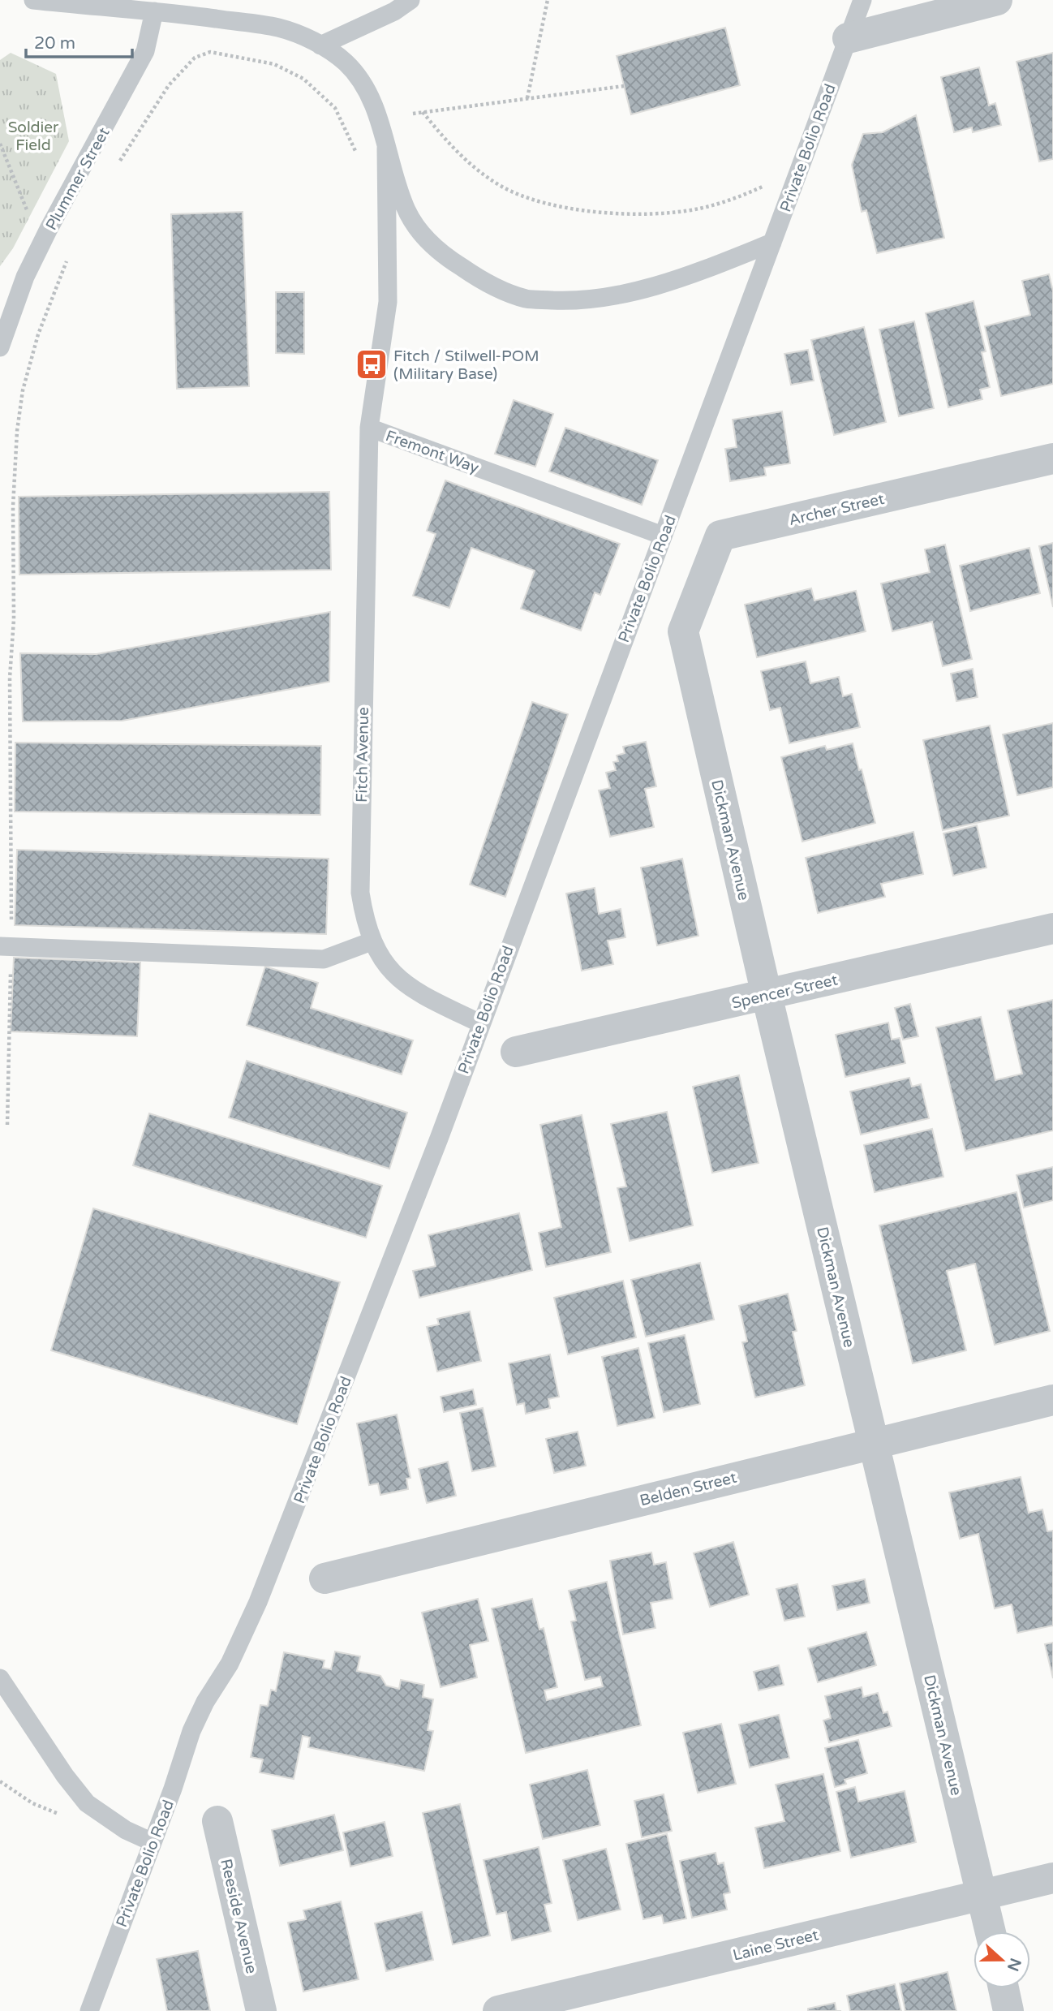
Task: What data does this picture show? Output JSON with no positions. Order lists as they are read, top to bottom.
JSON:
{
  "streets": {
    "street": [
      "Archer Street",
      "Dickman Avenue",
      "Spencer Street",
      "Belden Street",
      "Reeside Avenue",
      "Laine Street"
    ],
    "lane": [
      "Private Bolio Road",
      "Plummer Street",
      "Fremont Way",
      "Fitch Avenue"
    ]
  },
  "crossings": [
    ["Private Bolio Road", "Fremont Way"],
    ["Private Bolio Road", "Fitch Avenue"],
    ["Fremont Way", "Fitch Avenue"],
    ["Archer Street", "Dickman Avenue"],
    ["Dickman Avenue", "Spencer Street"],
    ["Dickman Avenue", "Belden Street"],
    ["Dickman Avenue", "Laine Street"]
  ],
  "parks": ["Soldier Field"],
  "places": {
    "bus stop": ["Fitch / Stilwell-POM (Military Base)"]
  },
  "scale_bar": "20 m",
  "north": "right"
}
